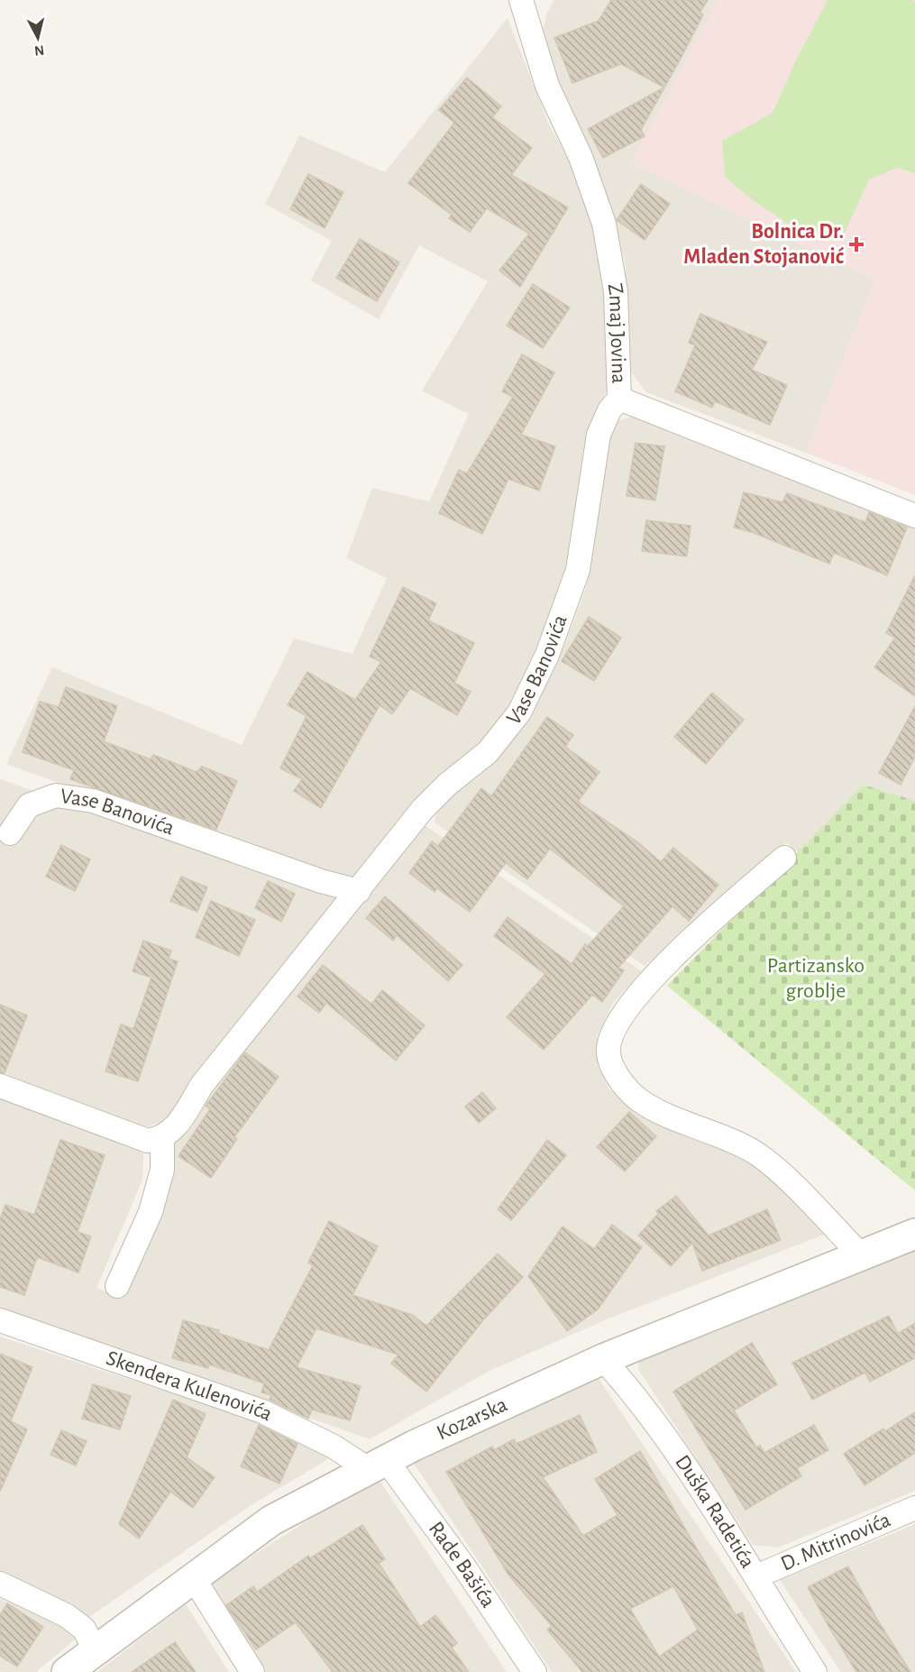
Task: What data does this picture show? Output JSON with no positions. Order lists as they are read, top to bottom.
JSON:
{
  "streets": {
    "street": [
      "Zmaj Jovina",
      "Vase Banovića",
      "Skendera Kulenovića",
      "Kozarska",
      "Duška Radetića",
      "D. Mitrinovića",
      "Rade Bašića"
    ]
  },
  "crossings": [
    ["Zmaj Jovina", "Vase Banovića"],
    ["Skendera Kulenovića", "Kozarska"],
    ["Skendera Kulenovića", "Rade Bašića"],
    ["Kozarska", "Duška Radetića"],
    ["Kozarska", "Rade Bašića"],
    ["Duška Radetića", "D. Mitrinovića"]
  ],
  "parks": ["Partizansko groblje"],
  "places": {
    "health": ["Bolnica Dr. Mladen Stojanović"]
  },
  "north": "bottom"
}
